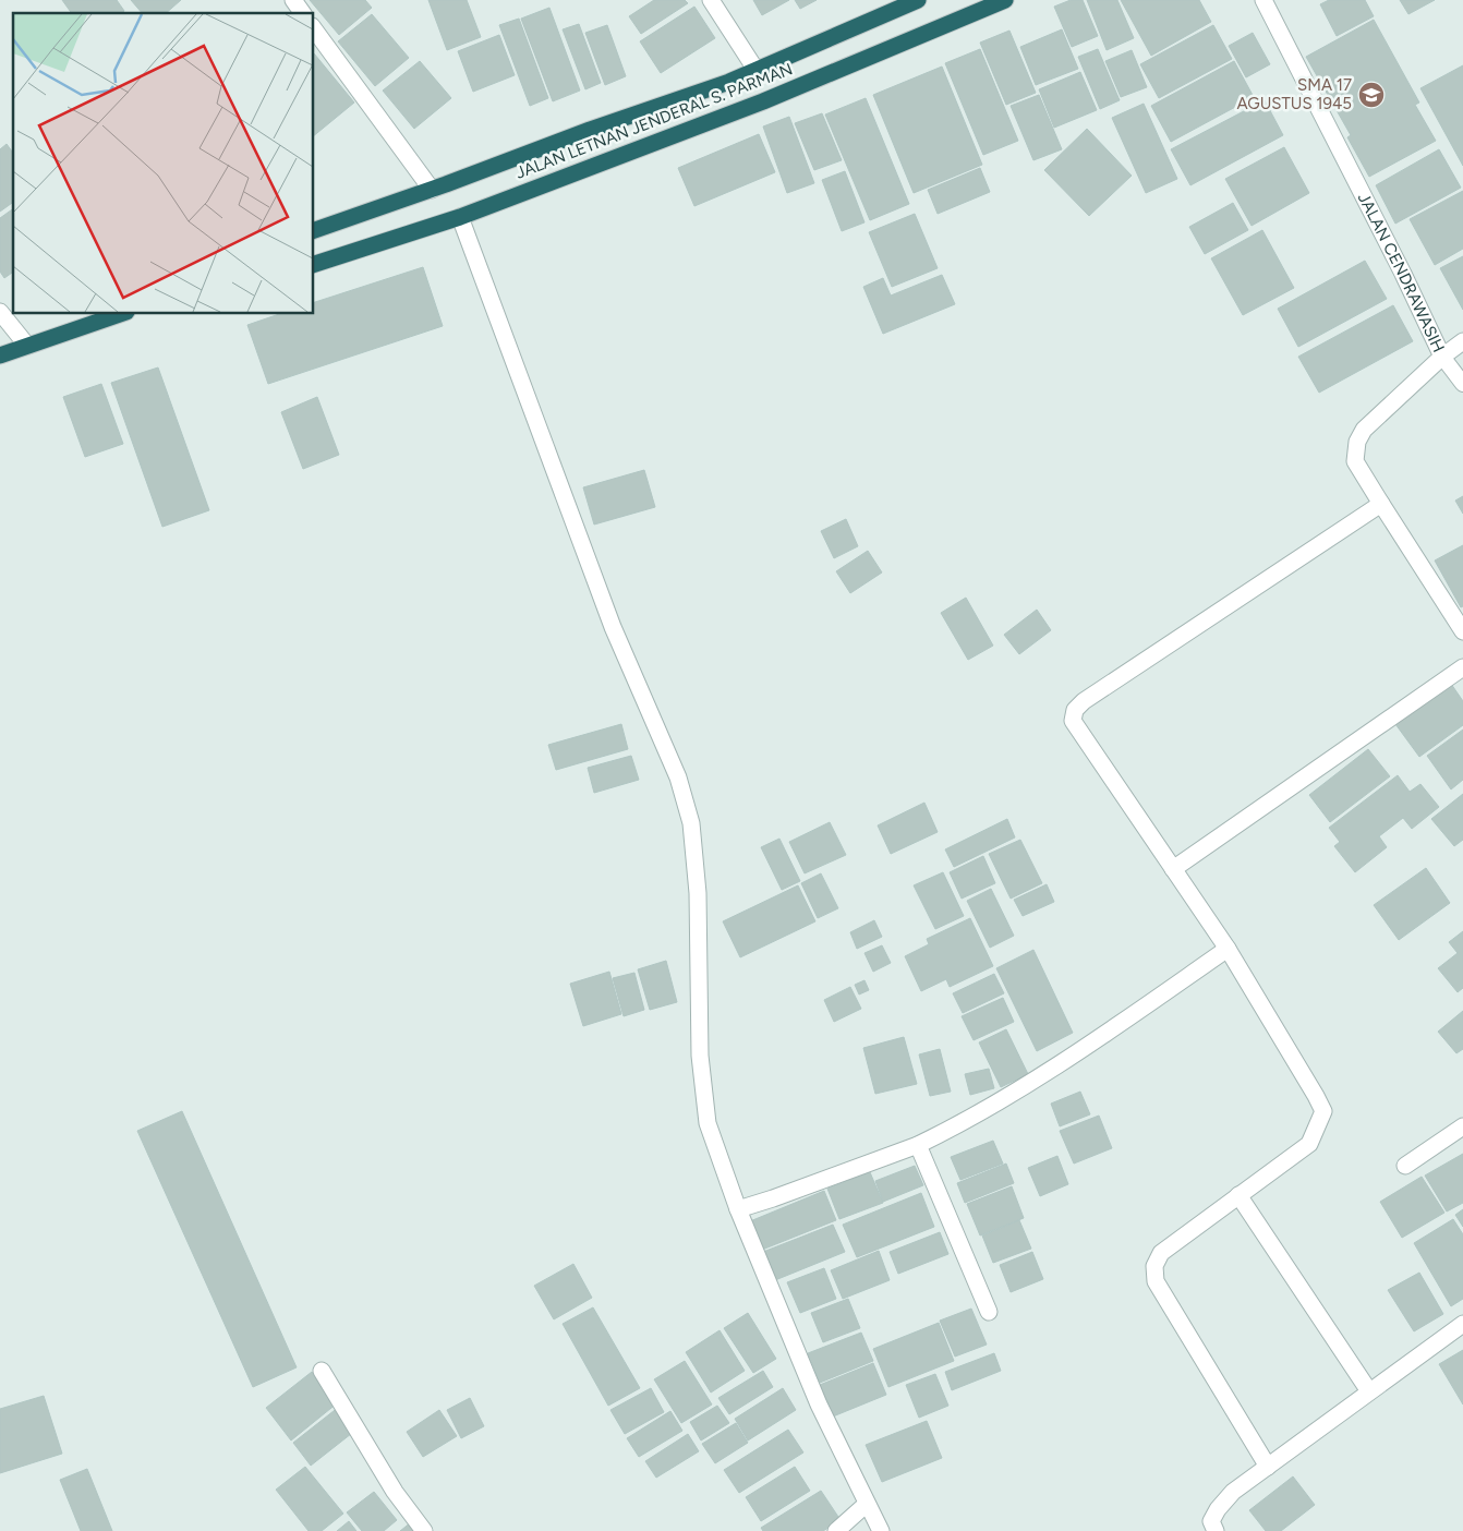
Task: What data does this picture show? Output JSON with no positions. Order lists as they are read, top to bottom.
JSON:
{
  "streets": {
    "highway": ["JALAN LETNAN JENDERAL S. PARMAN"],
    "street": ["JALAN CENDRAWASIH"]
  },
  "places": {
    "school or university": ["SMA 17 AGUSTUS 1945"]
  }
}
